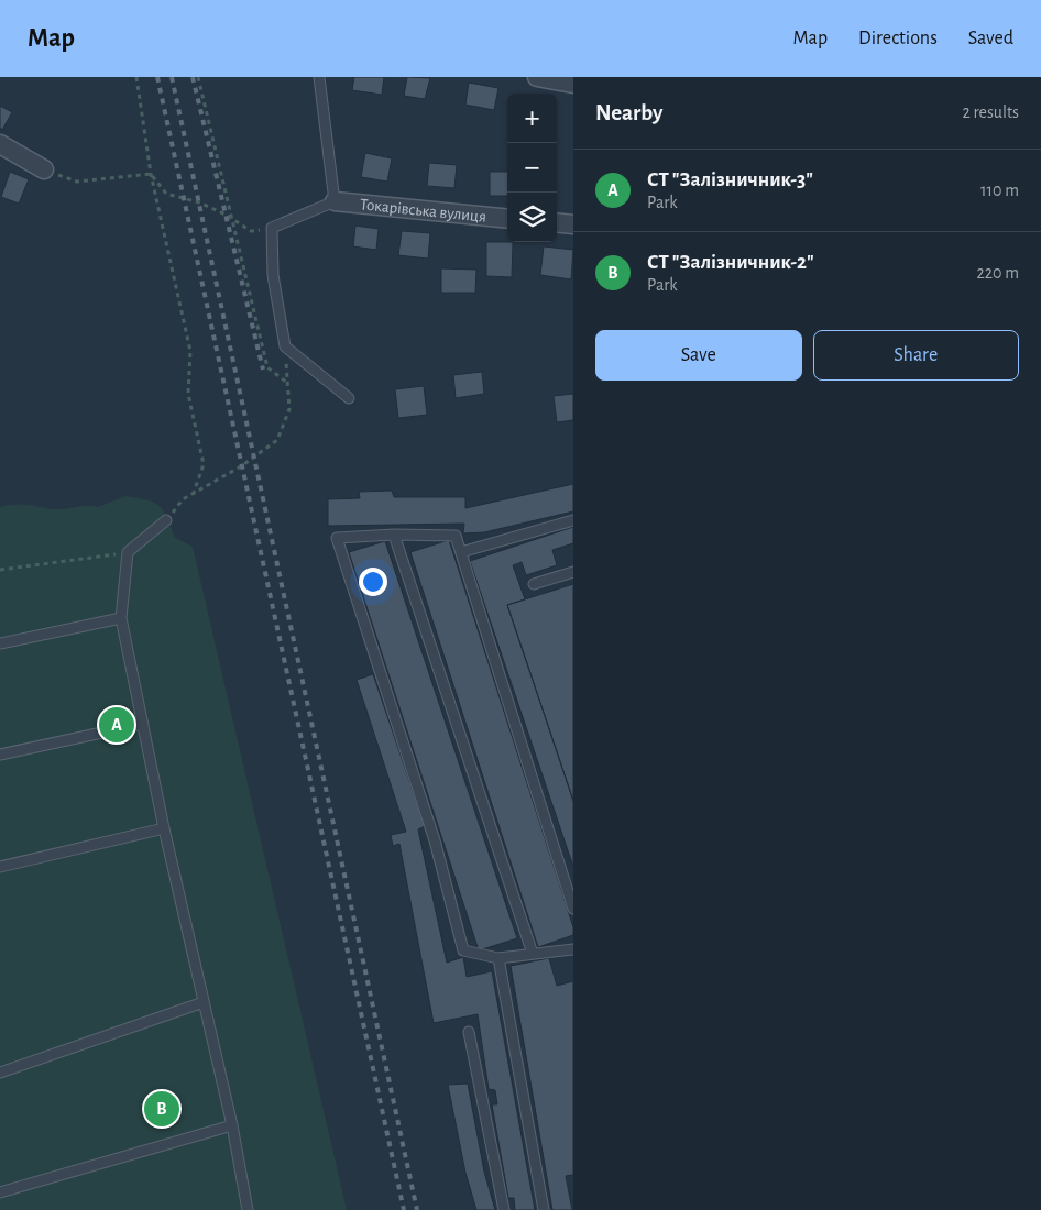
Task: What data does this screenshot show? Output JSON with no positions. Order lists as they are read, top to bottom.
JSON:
{
  "streets": {
    "street": ["Токарівська вулиця"]
  },
  "page": {
    "header": "Map",
    "nav": ["Map", "Directions", "Saved"],
    "heading": ["Nearby", "2 results"],
    "map_buttons": ["+", "−"],
    "list": [
      {
        "mark": "A",
        "name": "СТ \"Залізничник-3\"",
        "note": "Park",
        "value": "110 m"
      },
      {
        "mark": "B",
        "name": "СТ \"Залізничник-2\"",
        "note": "Park",
        "value": "220 m"
      }
    ],
    "buttons": ["Save", "Share"],
    "pins": ["A", "B"]
  }
}
